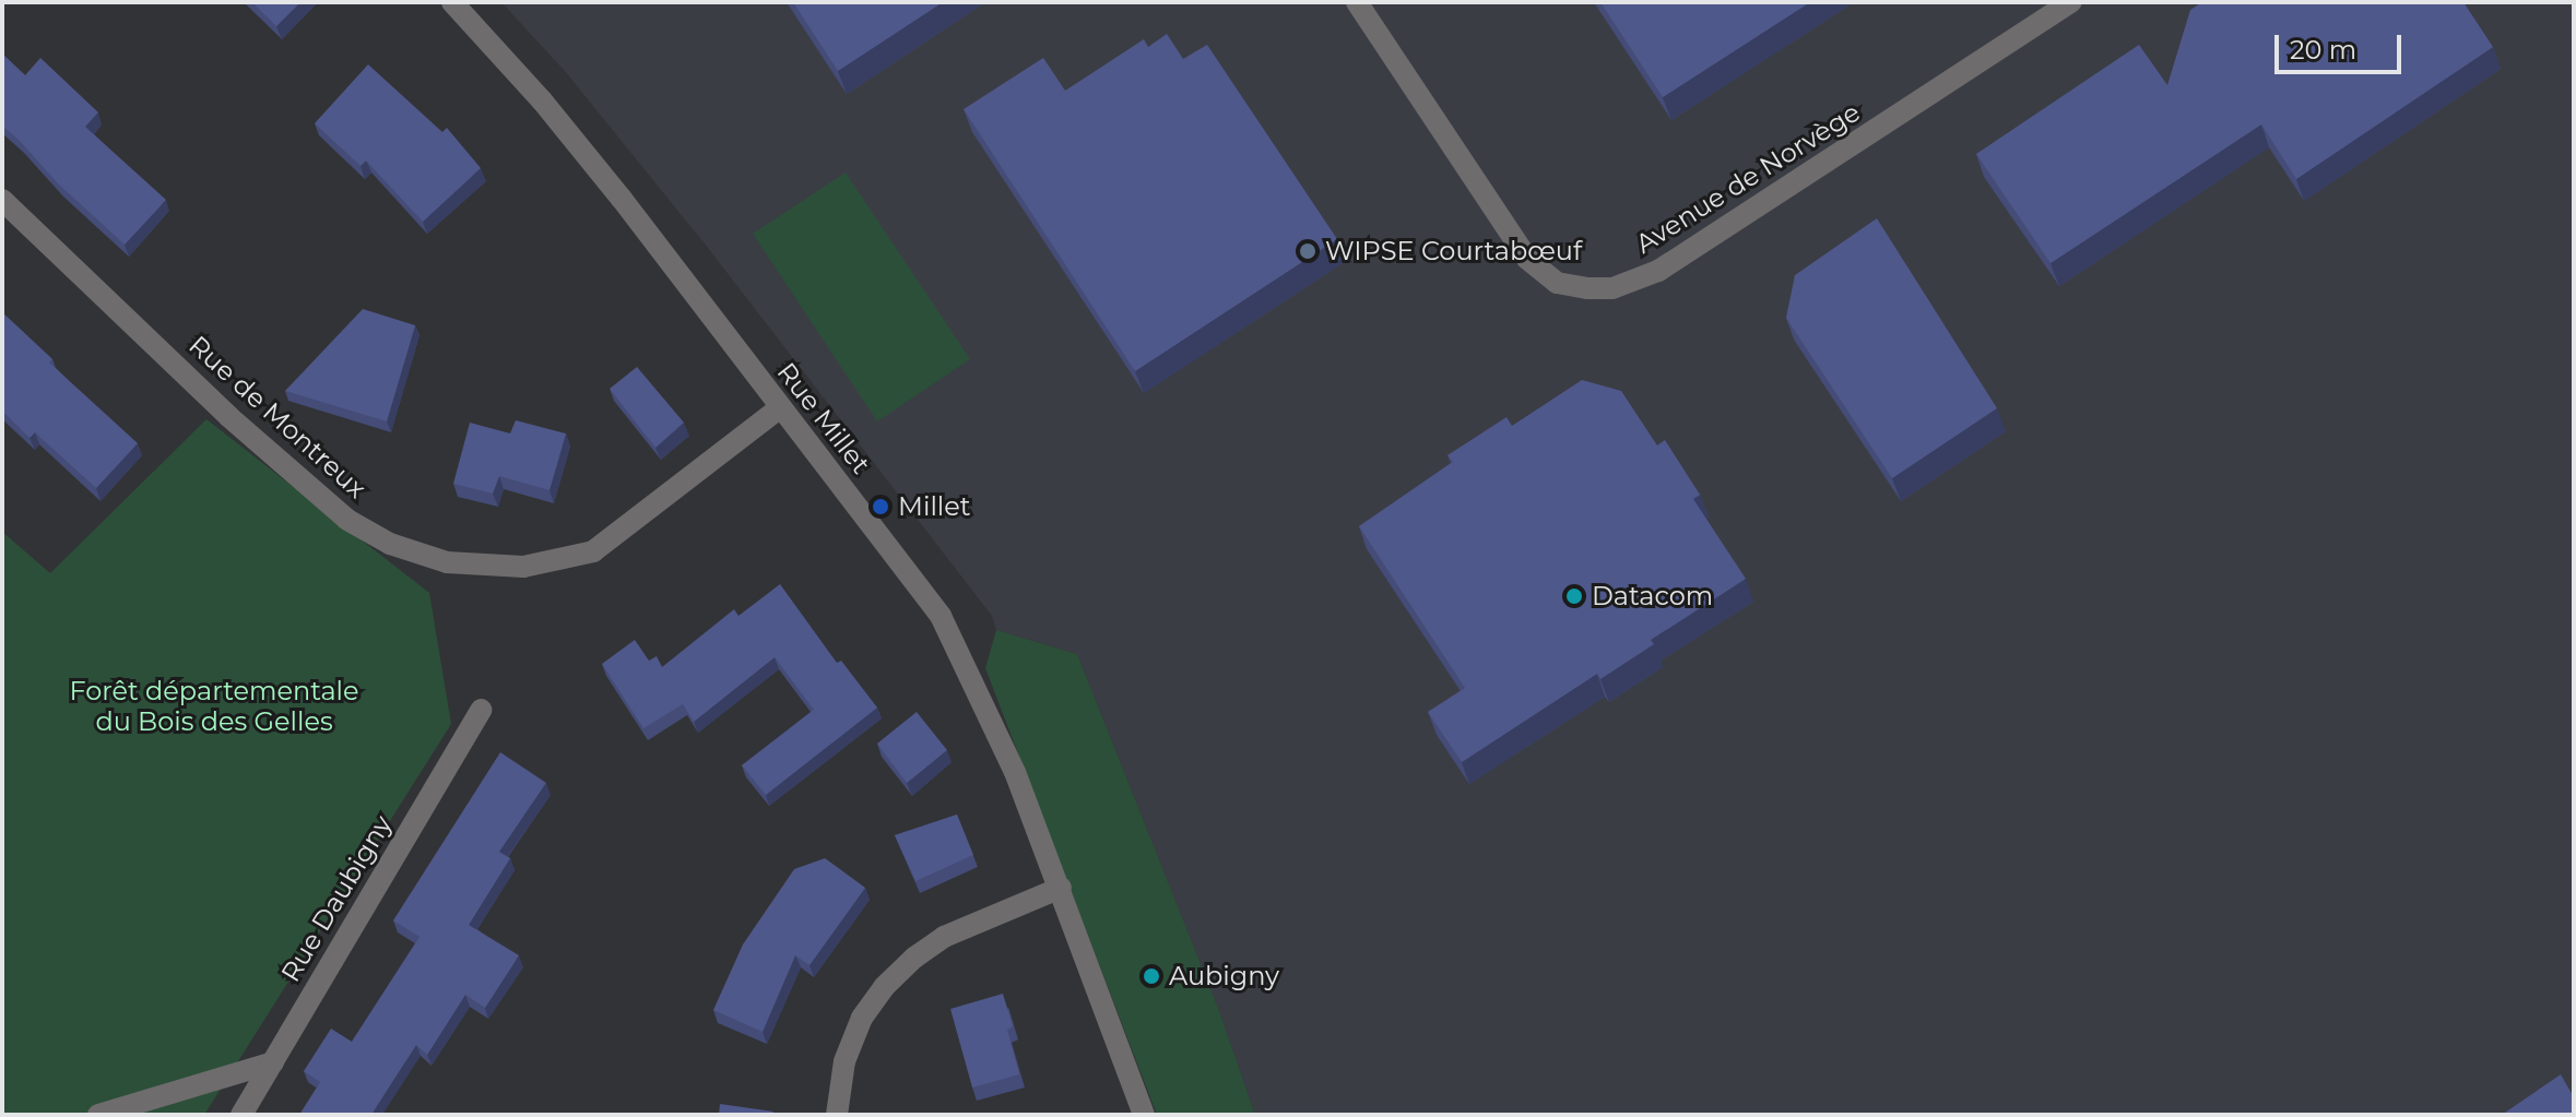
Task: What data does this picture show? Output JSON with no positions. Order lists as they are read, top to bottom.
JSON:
{
  "streets": {
    "street": [
      "Avenue de Norvège",
      "Rue de Montreux",
      "Rue Millet",
      "Rue Daubigny"
    ]
  },
  "crossings": [
    ["Rue de Montreux", "Rue Millet"]
  ],
  "parks": ["Forêt départementale du Bois des Gelles"],
  "places": [
    "WIPSE Courtabœuf",
    "Millet",
    "Datacom",
    "Aubigny"
  ],
  "scale_bar": "20 m"
}
